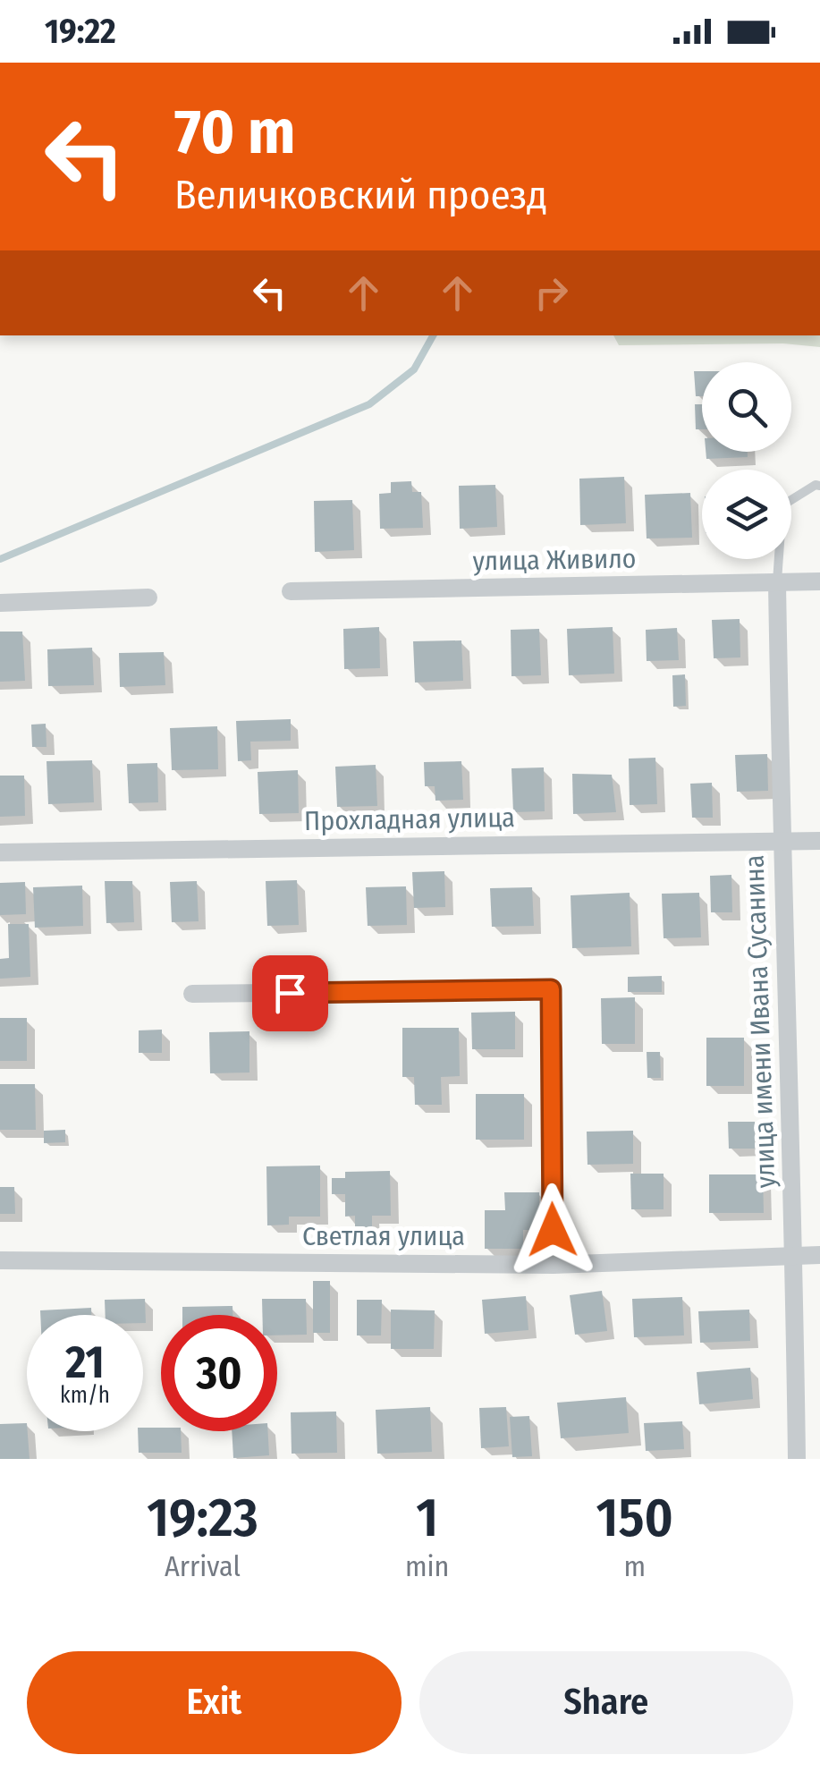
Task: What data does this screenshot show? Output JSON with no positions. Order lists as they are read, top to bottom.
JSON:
{
  "streets": {
    "street": [
      "улица Живило",
      "Прохладная улица",
      "улица имени Ивана Сусанина",
      "Светлая улица"
    ]
  },
  "crossings": [
    ["улица Живило", "улица имени Ивана Сусанина"],
    ["Прохладная улица", "улица имени Ивана Сусанина"],
    ["улица имени Ивана Сусанина", "Светлая улица"]
  ],
  "page": {
    "status": "19:22",
    "turn": ["70 m", "Величковский проезд"],
    "speed": "21 km/h",
    "limit": "30",
    "eta": [
      "19:23",
      "Arrival",
      "1",
      "min",
      "150",
      "m"
    ],
    "buttons": ["Exit", "Share"]
  }
}
